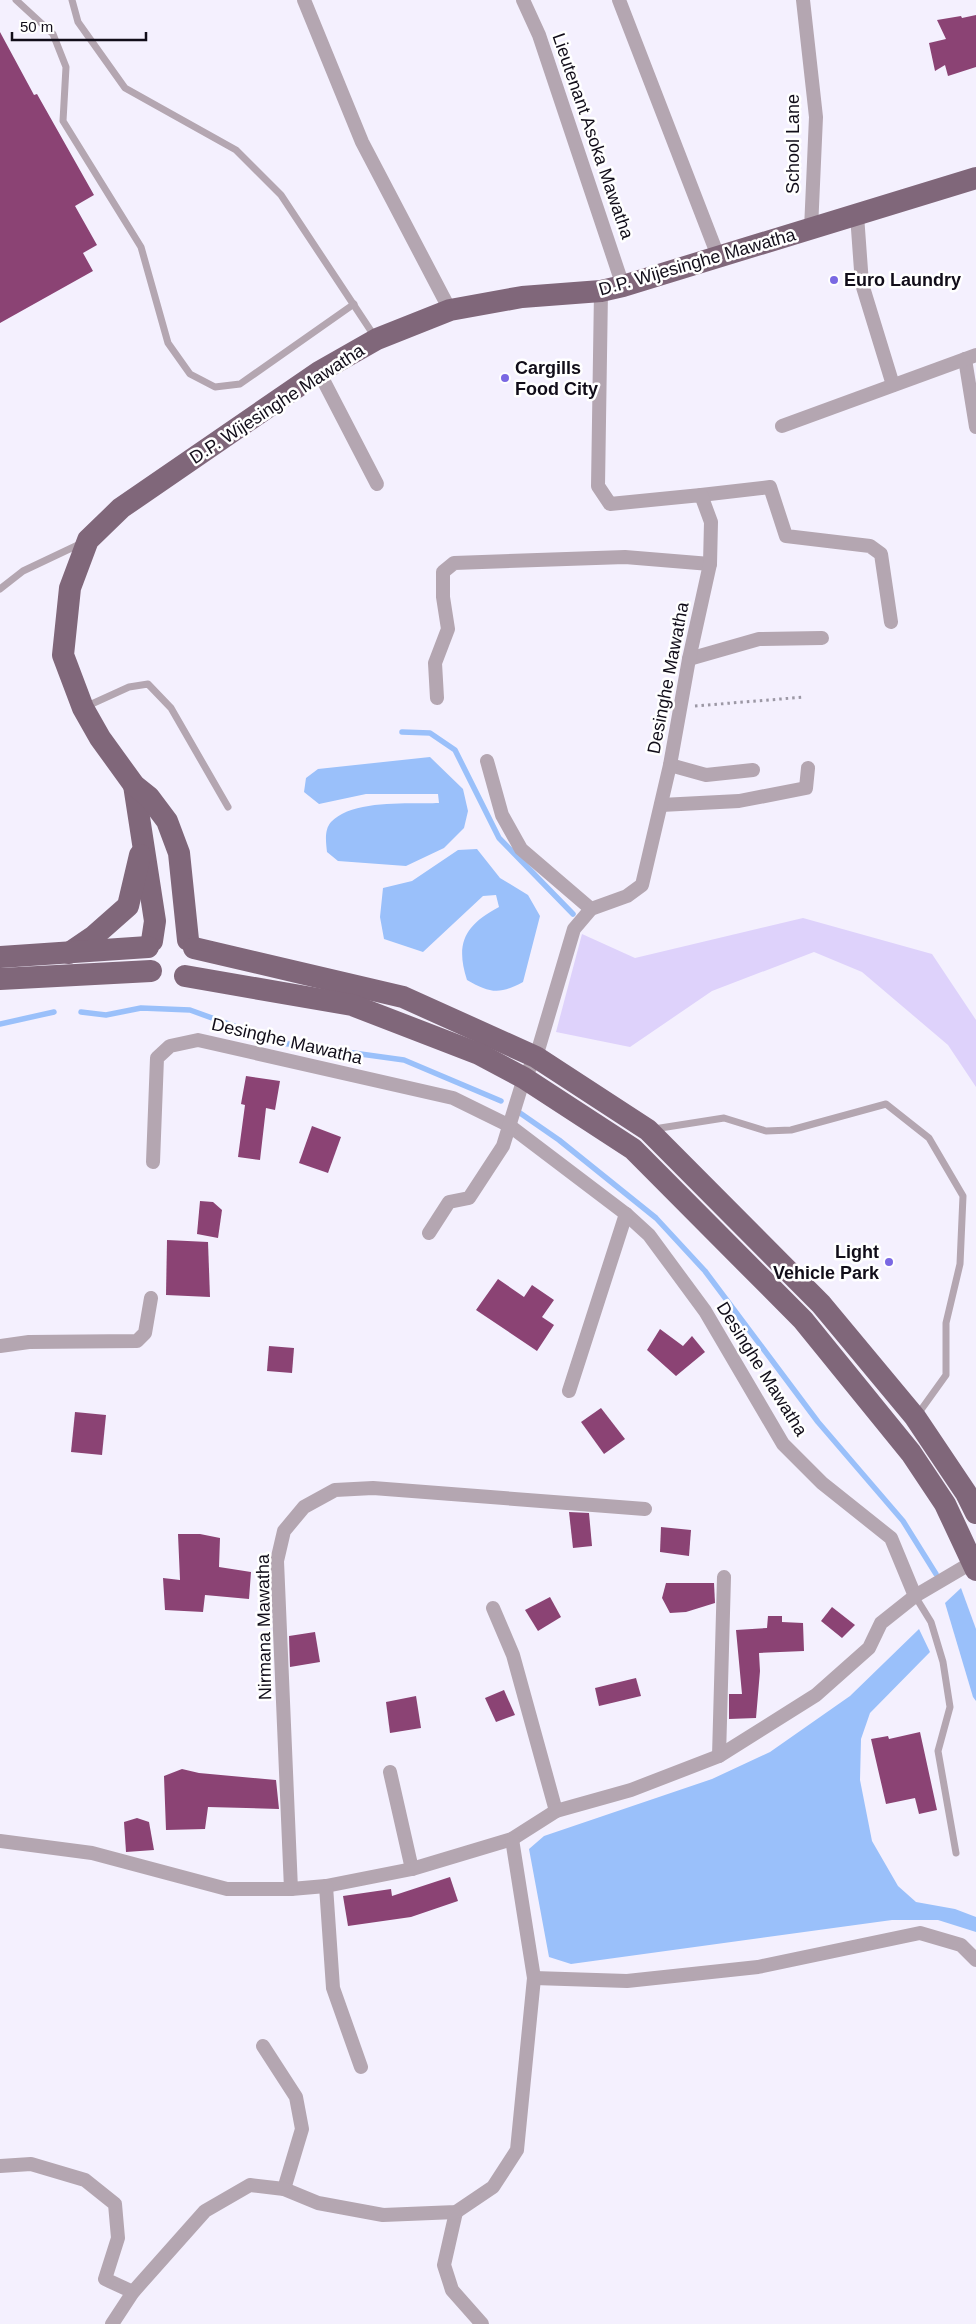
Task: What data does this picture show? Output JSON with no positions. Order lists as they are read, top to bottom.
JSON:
{
  "streets": {
    "main road": ["D.P. Wijesinghe Mawatha"],
    "street": [
      "Lieutenant Asoka Mawatha",
      "School Lane",
      "Desinghe Mawatha",
      "Nirmana Mawatha"
    ]
  },
  "crossings": [
    ["Lieutenant Asoka Mawatha", "D.P. Wijesinghe Mawatha"],
    ["School Lane", "D.P. Wijesinghe Mawatha"]
  ],
  "places": ["Euro Laundry", "Cargills Food City", "Light Vehicle Park"],
  "scale_bar": "50 m"
}
